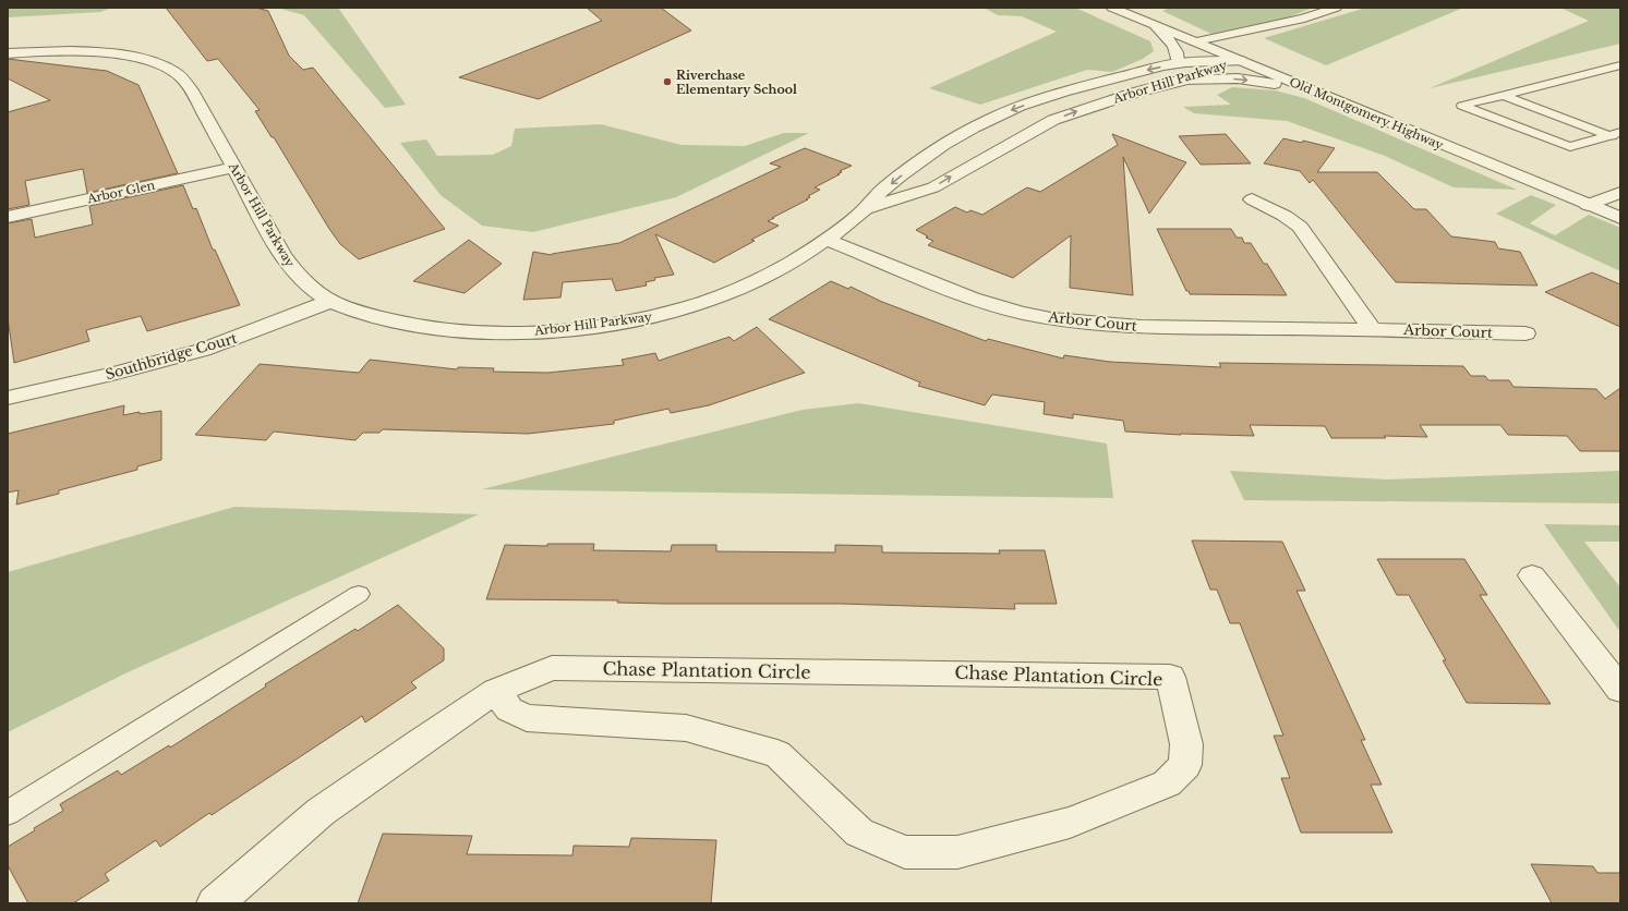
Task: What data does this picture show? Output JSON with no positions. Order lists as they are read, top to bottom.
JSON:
{
  "streets": {
    "street": [
      "Arbor Hill Parkway",
      "Old Montgomery Highway",
      "Arbor Glen",
      "Arbor Court",
      "Southbridge Court",
      "Chase Plantation Circle"
    ]
  },
  "crossings": [
    ["Arbor Hill Parkway", "Old Montgomery Highway"],
    ["Arbor Hill Parkway", "Arbor Glen"],
    ["Arbor Hill Parkway", "Arbor Court"],
    ["Arbor Hill Parkway", "Southbridge Court"]
  ],
  "places": ["Riverchase Elementary School"]
}
